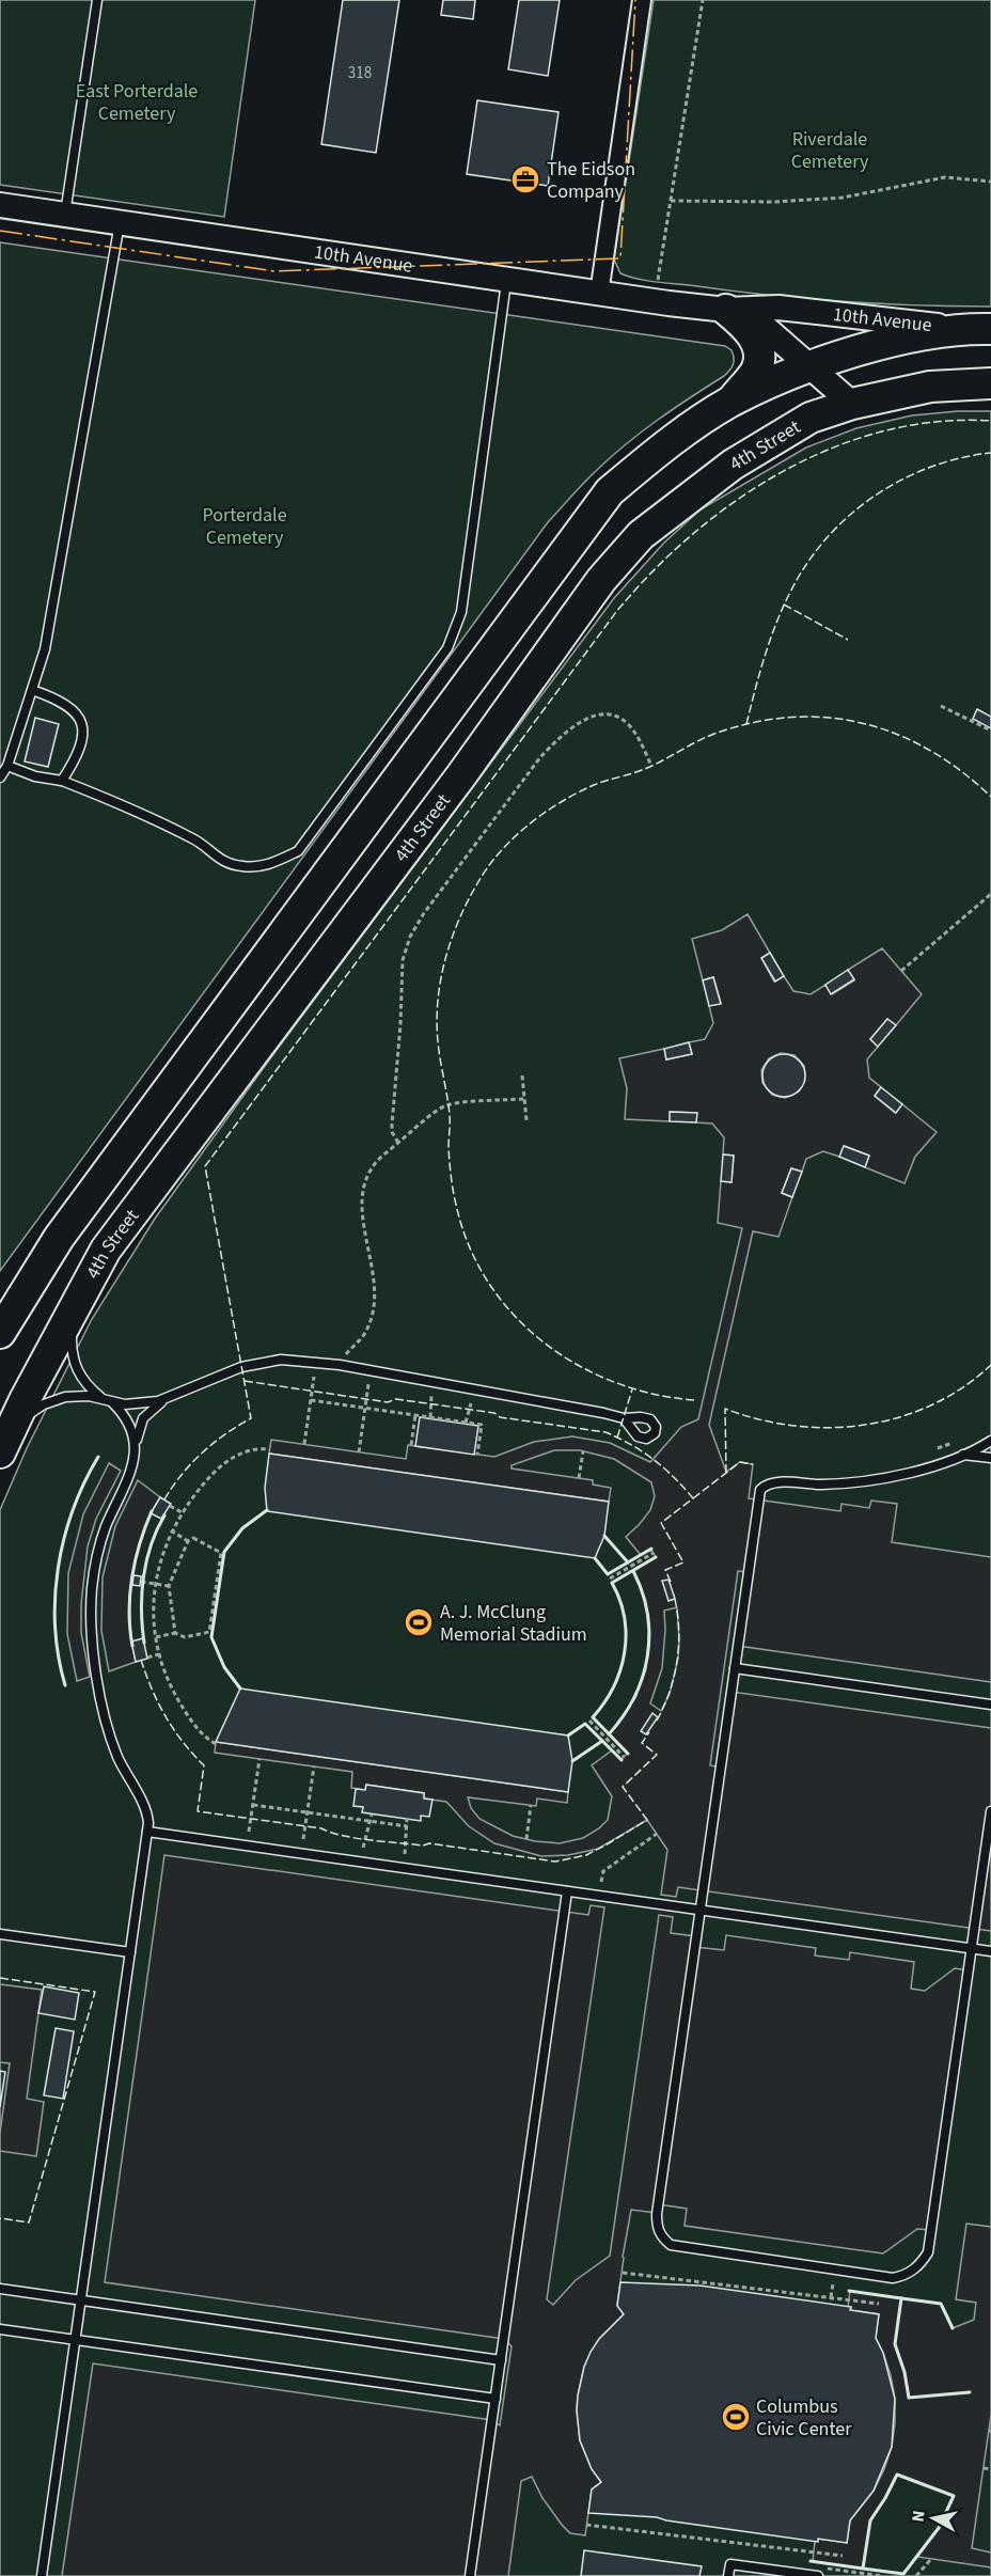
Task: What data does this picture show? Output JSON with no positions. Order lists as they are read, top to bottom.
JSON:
{
  "streets": {
    "highway": ["4th Street"],
    "main road": ["10th Avenue"]
  },
  "crossings": [
    ["10th Avenue", "4th Street"]
  ],
  "parks": ["East Porterdale Cemetery", "Riverdale Cemetery", "Porterdale Cemetery"],
  "places": {
    "office": ["The Eidson Company"],
    "sports": ["A. J. McClung Memorial Stadium", "Columbus Civic Center"]
  },
  "house_numbers": ["318"],
  "north": "left"
}
